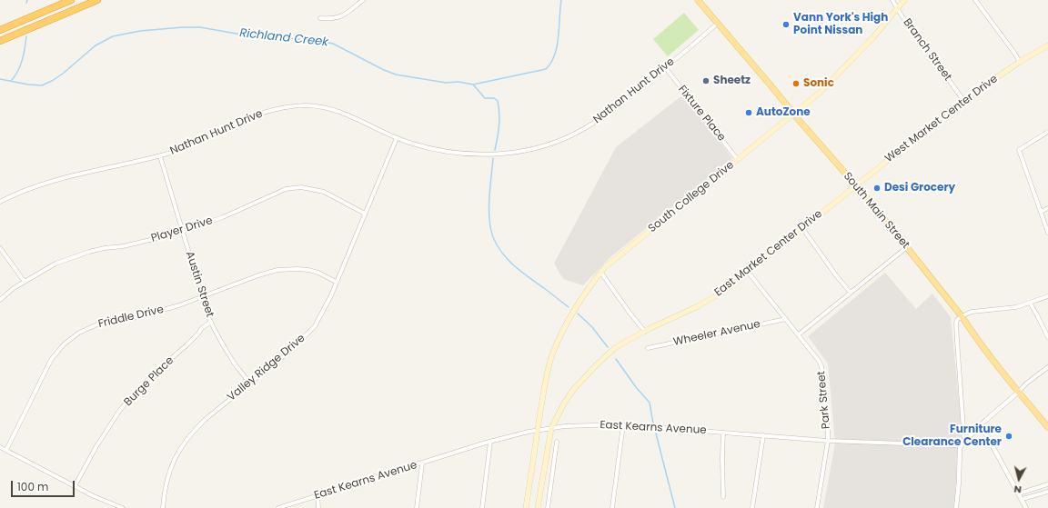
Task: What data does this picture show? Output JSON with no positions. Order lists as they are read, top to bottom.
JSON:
{
  "streets": {
    "main road": [
      "West Market Center Drive",
      "South College Drive",
      "South Main Street",
      "East Market Center Drive"
    ],
    "street": [
      "Branch Street",
      "Nathan Hunt Drive",
      "Fixture Place",
      "Player Drive",
      "Austin Street",
      "Friddle Drive",
      "Wheeler Avenue",
      "Valley Ridge Drive",
      "Burge Place",
      "Park Street",
      "East Kearns Avenue"
    ]
  },
  "crossings": [
    ["Branch Street", "West Market Center Drive"],
    ["Branch Street", "South College Drive"],
    ["Nathan Hunt Drive", "Fixture Place"],
    ["Nathan Hunt Drive", "South Main Street"],
    ["Nathan Hunt Drive", "Austin Street"],
    ["Nathan Hunt Drive", "Valley Ridge Drive"],
    ["Fixture Place", "South College Drive"],
    ["West Market Center Drive", "South Main Street"],
    ["West Market Center Drive", "East Market Center Drive"],
    ["South College Drive", "South Main Street"],
    ["South College Drive", "East Kearns Avenue"],
    ["South Main Street", "East Market Center Drive"],
    ["Player Drive", "Austin Street"],
    ["Player Drive", "Valley Ridge Drive"],
    ["East Market Center Drive", "Park Street"],
    ["East Market Center Drive", "East Kearns Avenue"],
    ["Austin Street", "Friddle Drive"],
    ["Austin Street", "Valley Ridge Drive"],
    ["Austin Street", "Burge Place"],
    ["Friddle Drive", "Valley Ridge Drive"],
    ["Wheeler Avenue", "Park Street"],
    ["Park Street", "East Kearns Avenue"]
  ],
  "water": ["Richland Creek"],
  "places": [
    "Vann York's High Point Nissan",
    "Sheetz",
    "Sonic",
    "AutoZone",
    "Desi Grocery",
    "Furniture Clearance Center"
  ],
  "scale_bar": "100 m",
  "north": "bottom"
}
